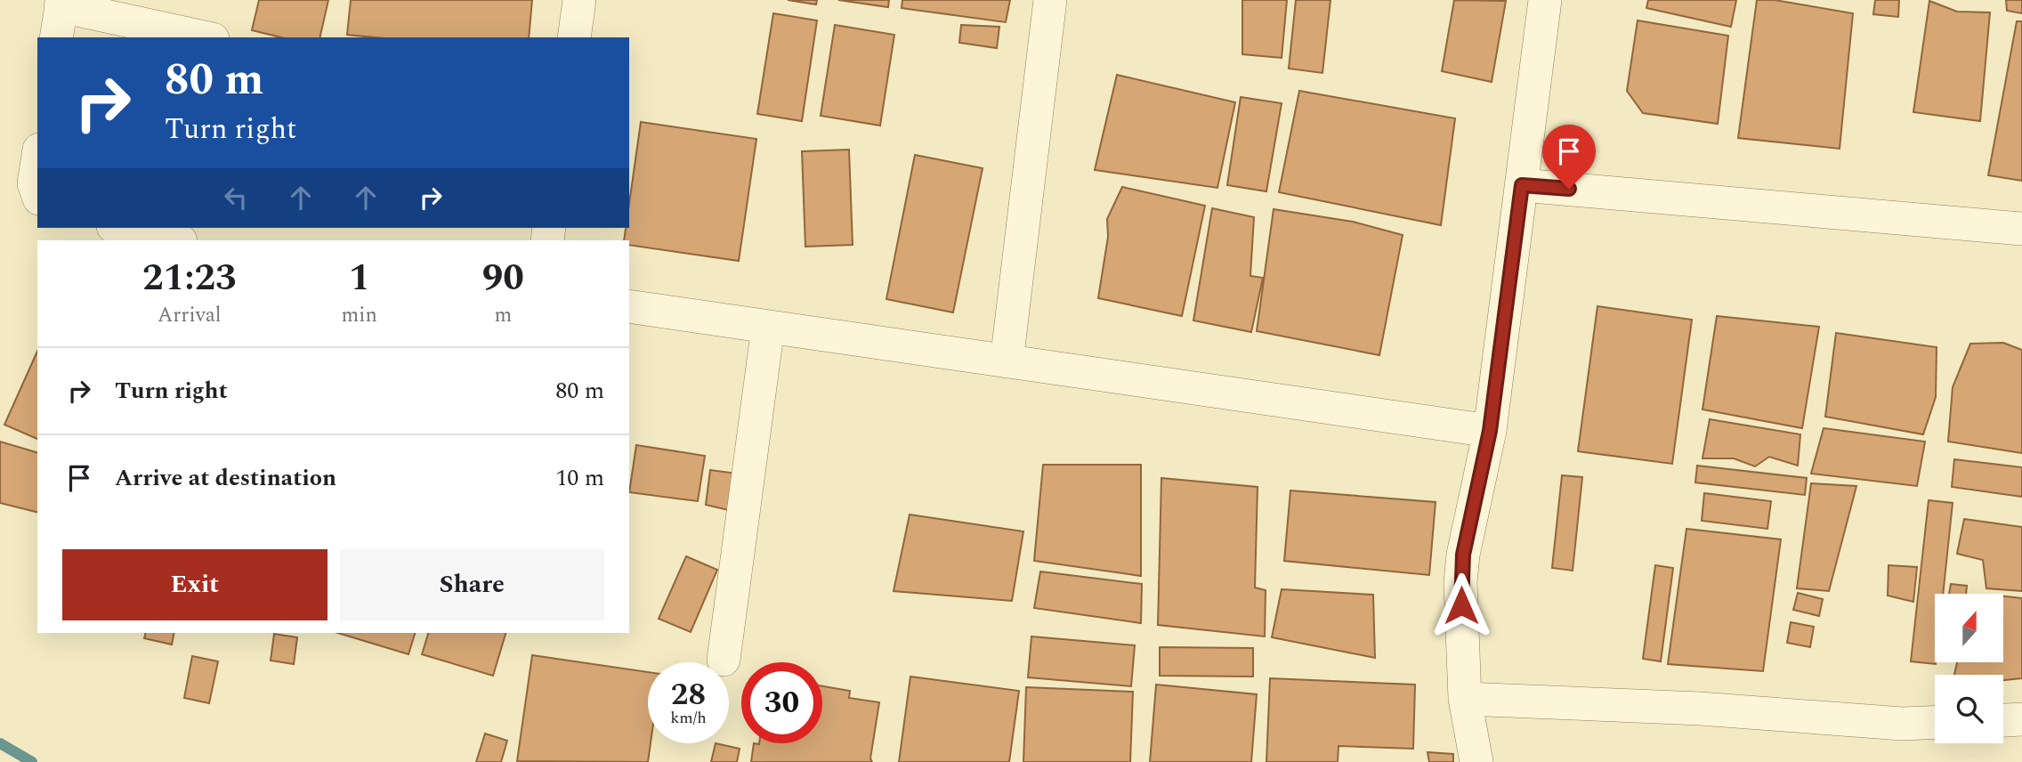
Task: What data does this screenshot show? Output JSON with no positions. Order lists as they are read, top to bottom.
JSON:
{
  "north": "top",
  "page": {
    "turn": ["80 m", "Turn right"],
    "eta": [
      "21:23",
      "Arrival",
      "1",
      "min",
      "90",
      "m"
    ],
    "list": [
      {
        "name": "Turn right",
        "value": "80 m"
      },
      {
        "name": "Arrive at destination",
        "value": "10 m"
      }
    ],
    "buttons": ["Exit", "Share"],
    "speed": "28 km/h",
    "limit": "30"
  }
}
